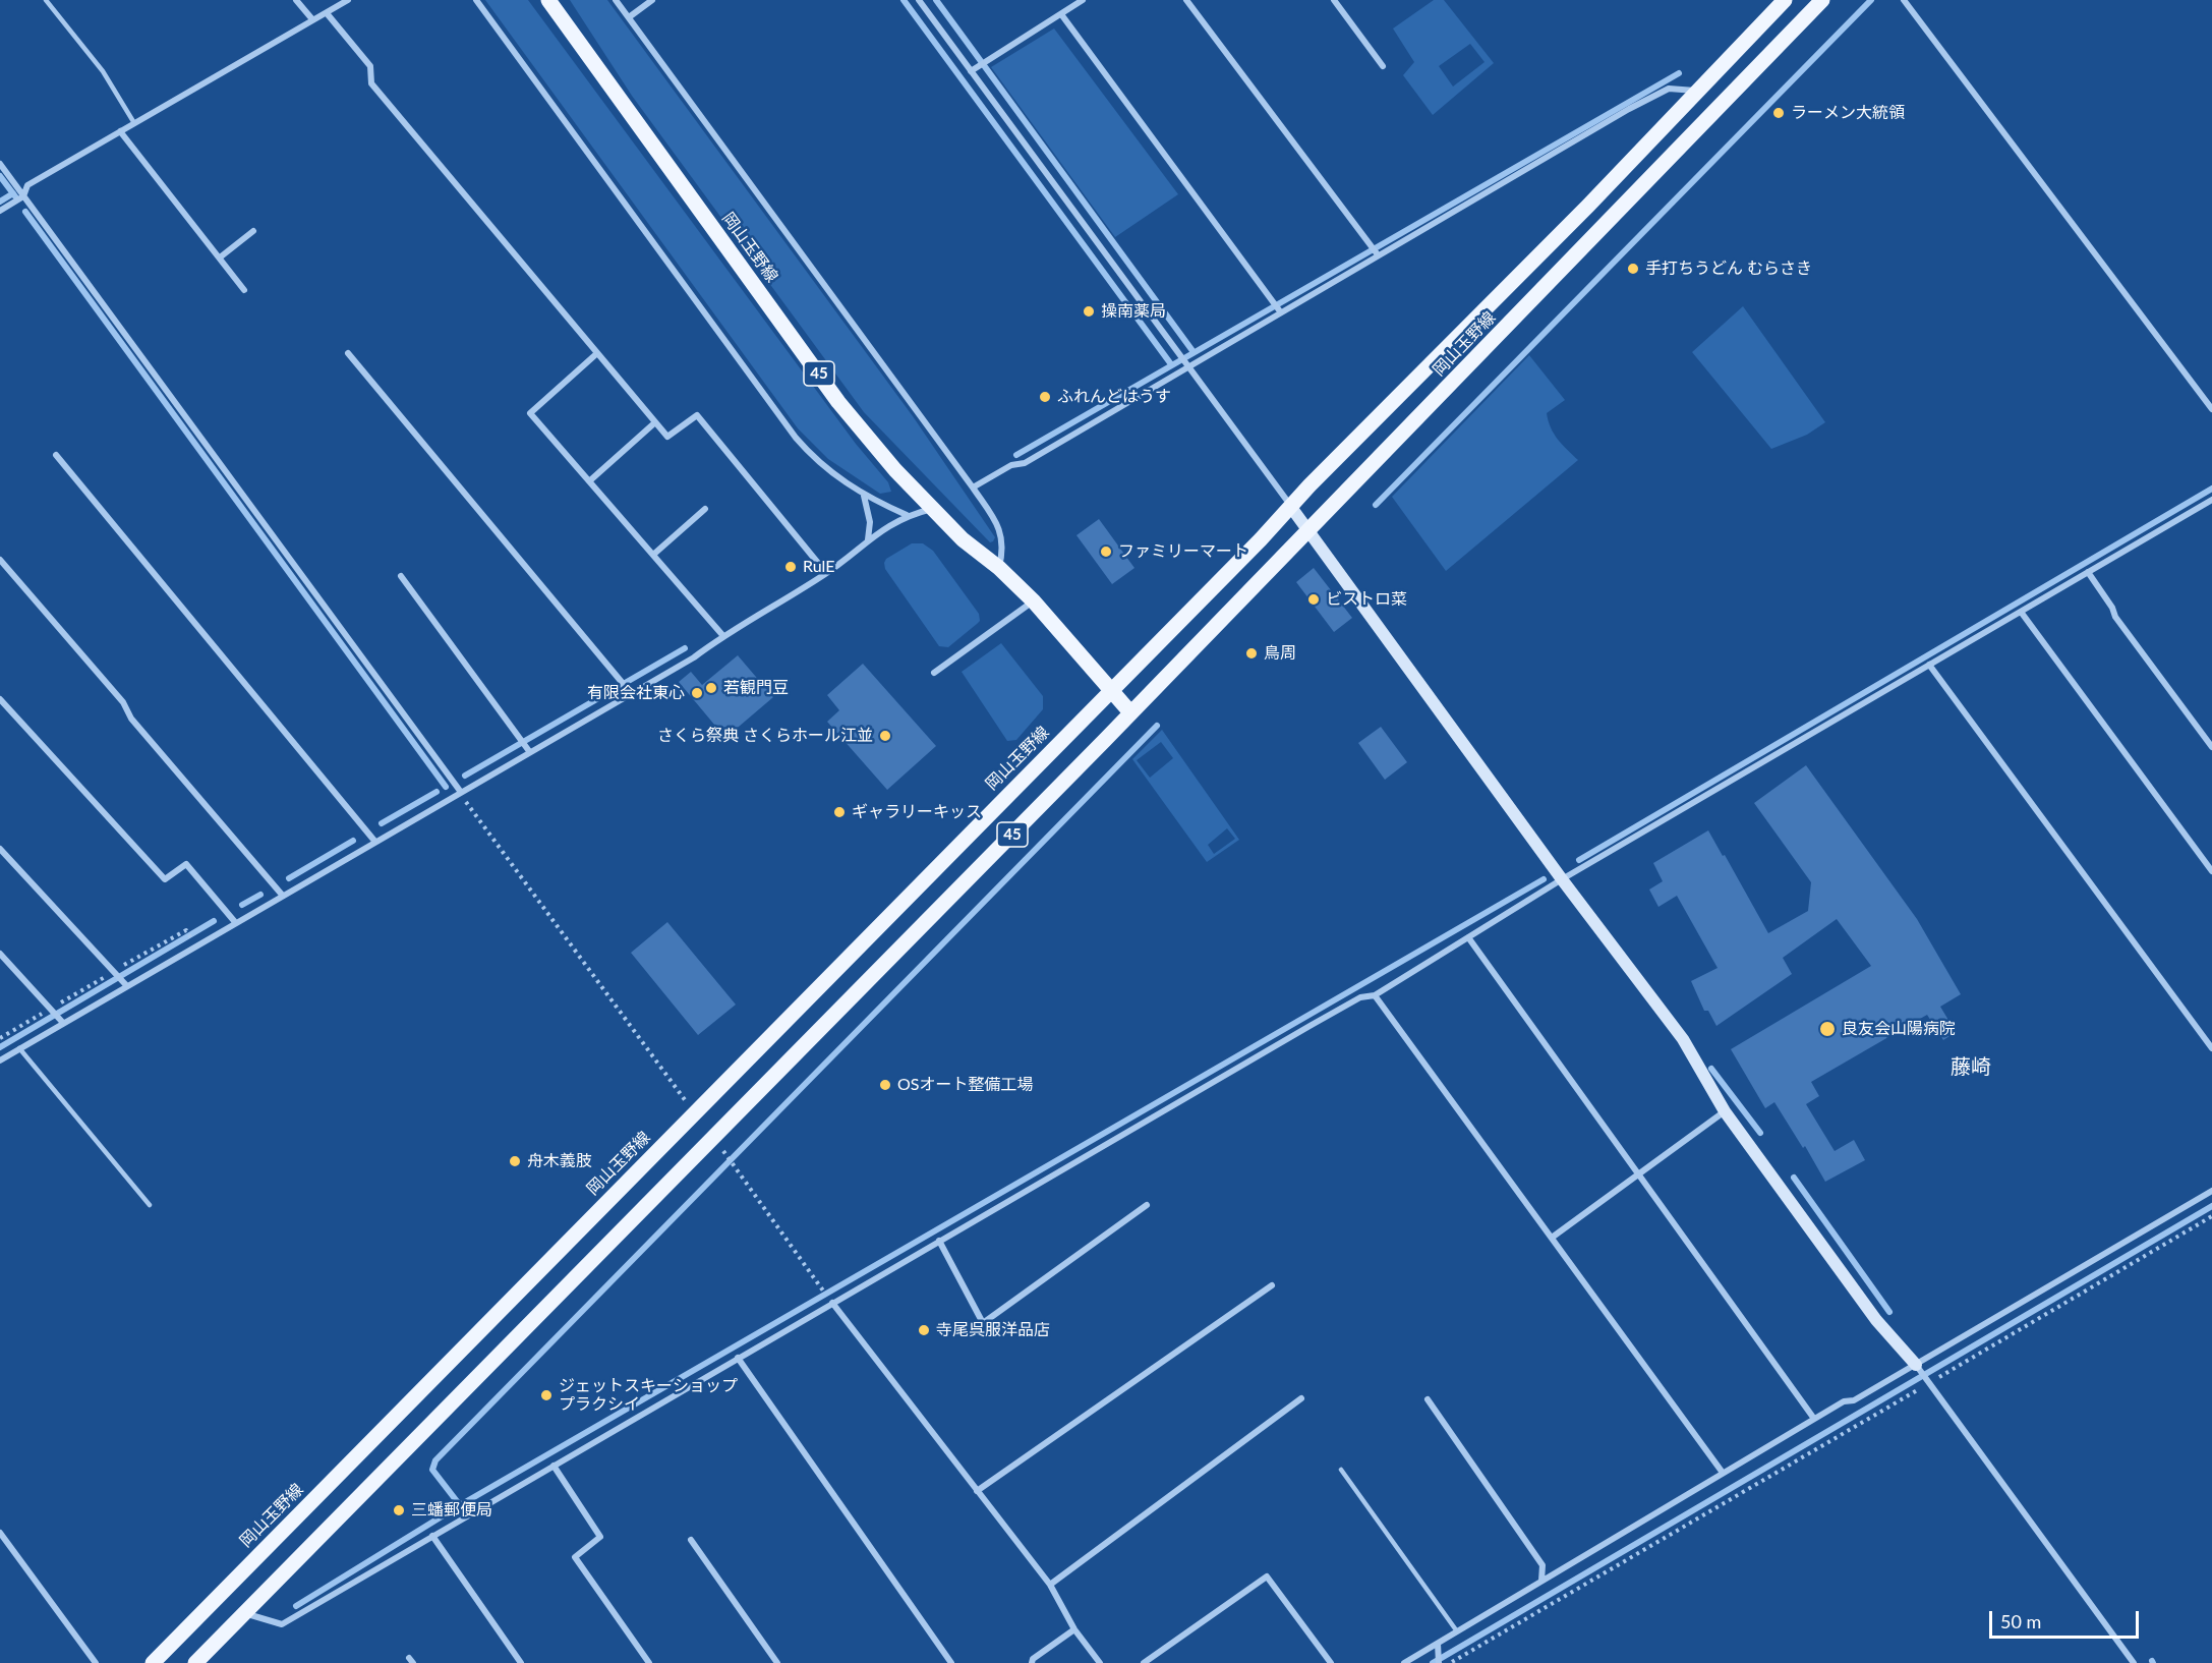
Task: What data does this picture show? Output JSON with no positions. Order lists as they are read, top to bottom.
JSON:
{
  "streets": {
    "main road": ["岡山玉野線", "45"]
  },
  "districts": ["藤崎"],
  "places": [
    "ラーメン大統領",
    "手打ちうどん むらさき",
    "操南薬局",
    "ふれんどはうす",
    "ファミリーマート",
    "RulE",
    "ビストロ菜",
    "鳥周",
    "若観門豆",
    "有限会社東心",
    "さくら祭典 さくらホール江並",
    "ギャラリーキッス",
    "良友会山陽病院",
    "OSオート整備工場",
    "舟木義肢",
    "寺尾呉服洋品店",
    "ジェットスキーショップ プラクシイ",
    "三蟠郵便局"
  ],
  "scale_bar": "50 m"
}
